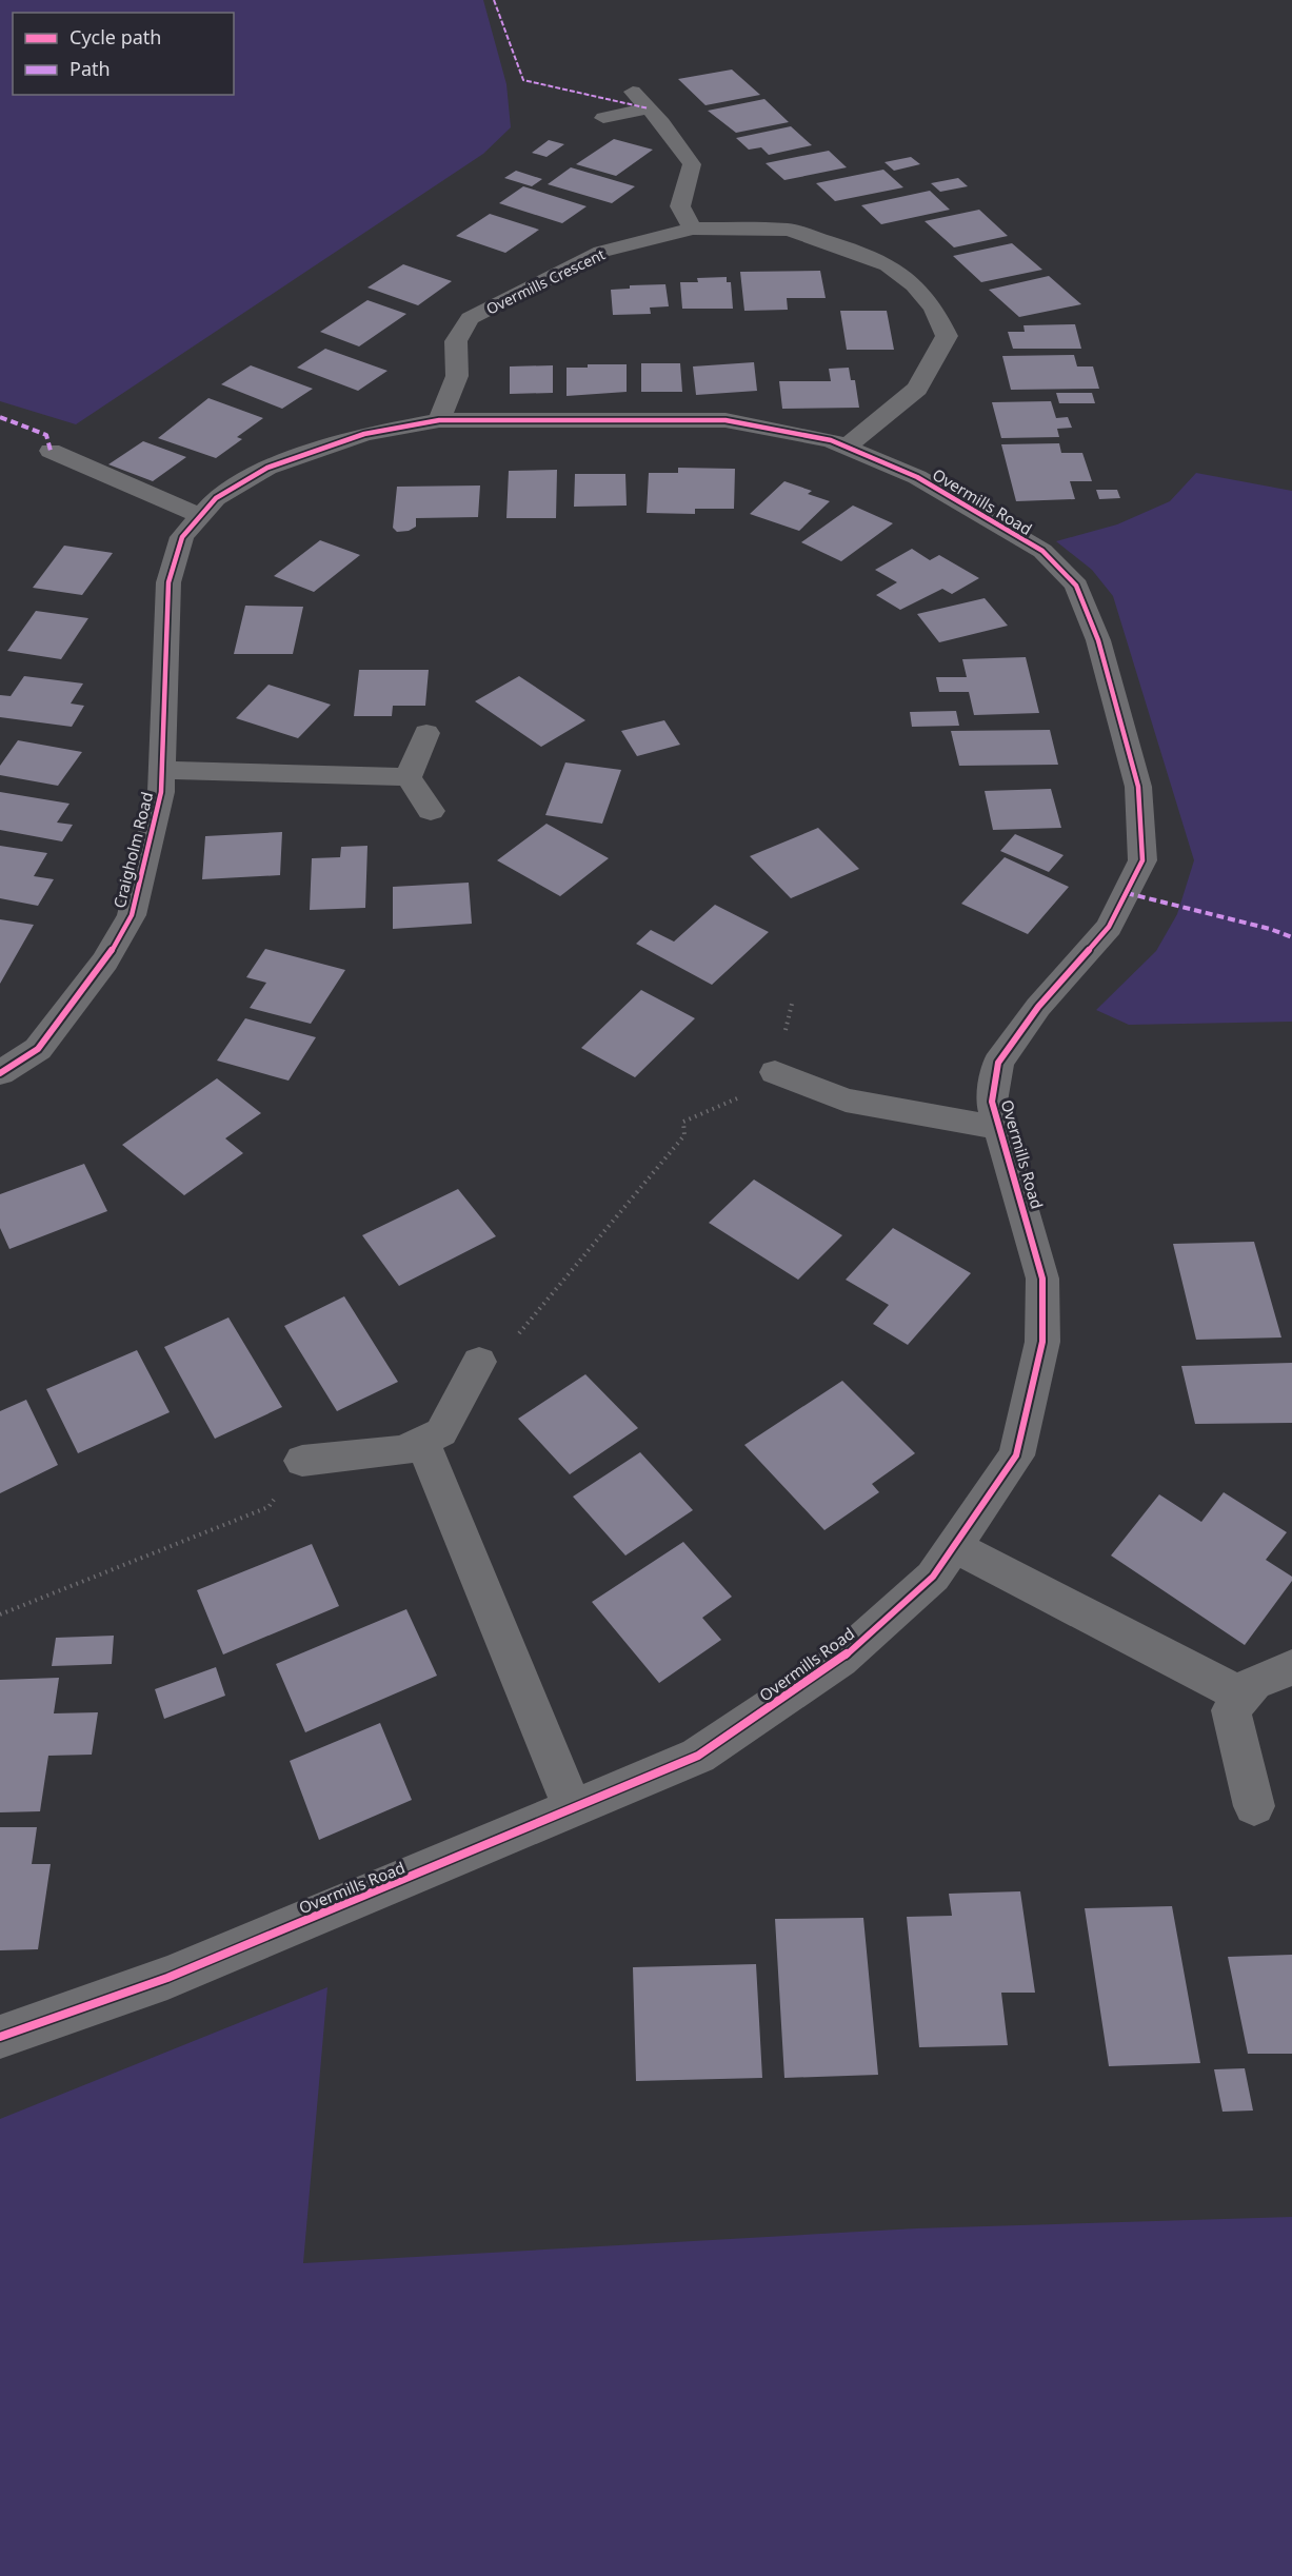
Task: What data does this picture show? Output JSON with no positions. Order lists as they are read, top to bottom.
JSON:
{
  "streets": {
    "street": ["Overmills Crescent", "Overmills Road", "Craigholm Road"]
  },
  "crossings": [
    ["Overmills Crescent", "Overmills Road"],
    ["Overmills Road", "Craigholm Road"]
  ],
  "legend": ["Cycle path", "Path"]
}
